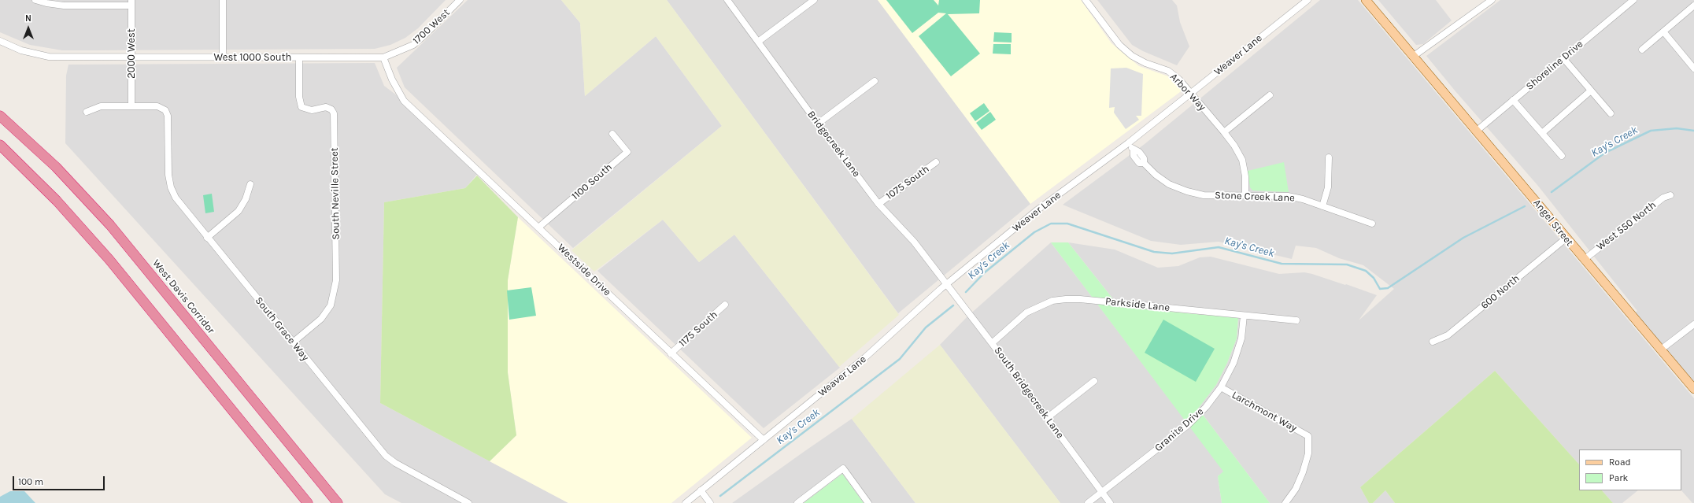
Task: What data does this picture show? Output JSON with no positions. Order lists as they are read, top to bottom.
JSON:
{
  "streets": {
    "highway": ["West Davis Corridor"],
    "main road": ["Angel Street"],
    "street": [
      "1700 West",
      "2000 West",
      "Weaver Lane",
      "West 1000 South",
      "Shoreline Drive",
      "Arbor Way",
      "Bridgecreek Lane",
      "1100 South",
      "1075 South",
      "South Neville Street",
      "Stone Creek Lane",
      "West 550 North",
      "Westside Drive",
      "600 North",
      "Parkside Lane",
      "South Grace Way",
      "1175 South",
      "South Bridgecreek Lane",
      "Larchmont Way",
      "Granite Drive"
    ]
  },
  "crossings": [
    ["1700 West", "West 1000 South"],
    ["1700 West", "Westside Drive"],
    ["2000 West", "West 1000 South"],
    ["2000 West", "South Grace Way"],
    ["Weaver Lane", "Arbor Way"],
    ["Weaver Lane", "Bridgecreek Lane"],
    ["Weaver Lane", "Stone Creek Lane"],
    ["Weaver Lane", "Westside Drive"],
    ["Weaver Lane", "South Bridgecreek Lane"],
    ["West 1000 South", "South Neville Street"],
    ["West 1000 South", "Westside Drive"],
    ["Shoreline Drive", "Angel Street"],
    ["Arbor Way", "Stone Creek Lane"],
    ["Bridgecreek Lane", "1075 South"],
    ["Bridgecreek Lane", "South Bridgecreek Lane"],
    ["1100 South", "Westside Drive"],
    ["South Neville Street", "South Grace Way"],
    ["Angel Street", "West 550 North"],
    ["Angel Street", "600 North"],
    ["Westside Drive", "1175 South"],
    ["Parkside Lane", "South Bridgecreek Lane"],
    ["Parkside Lane", "Granite Drive"],
    ["South Bridgecreek Lane", "Granite Drive"],
    ["Larchmont Way", "Granite Drive"]
  ],
  "water": ["Kay's Creek"],
  "legend": ["Road", "Park"],
  "scale_bar": "100 m",
  "north": "top"
}
